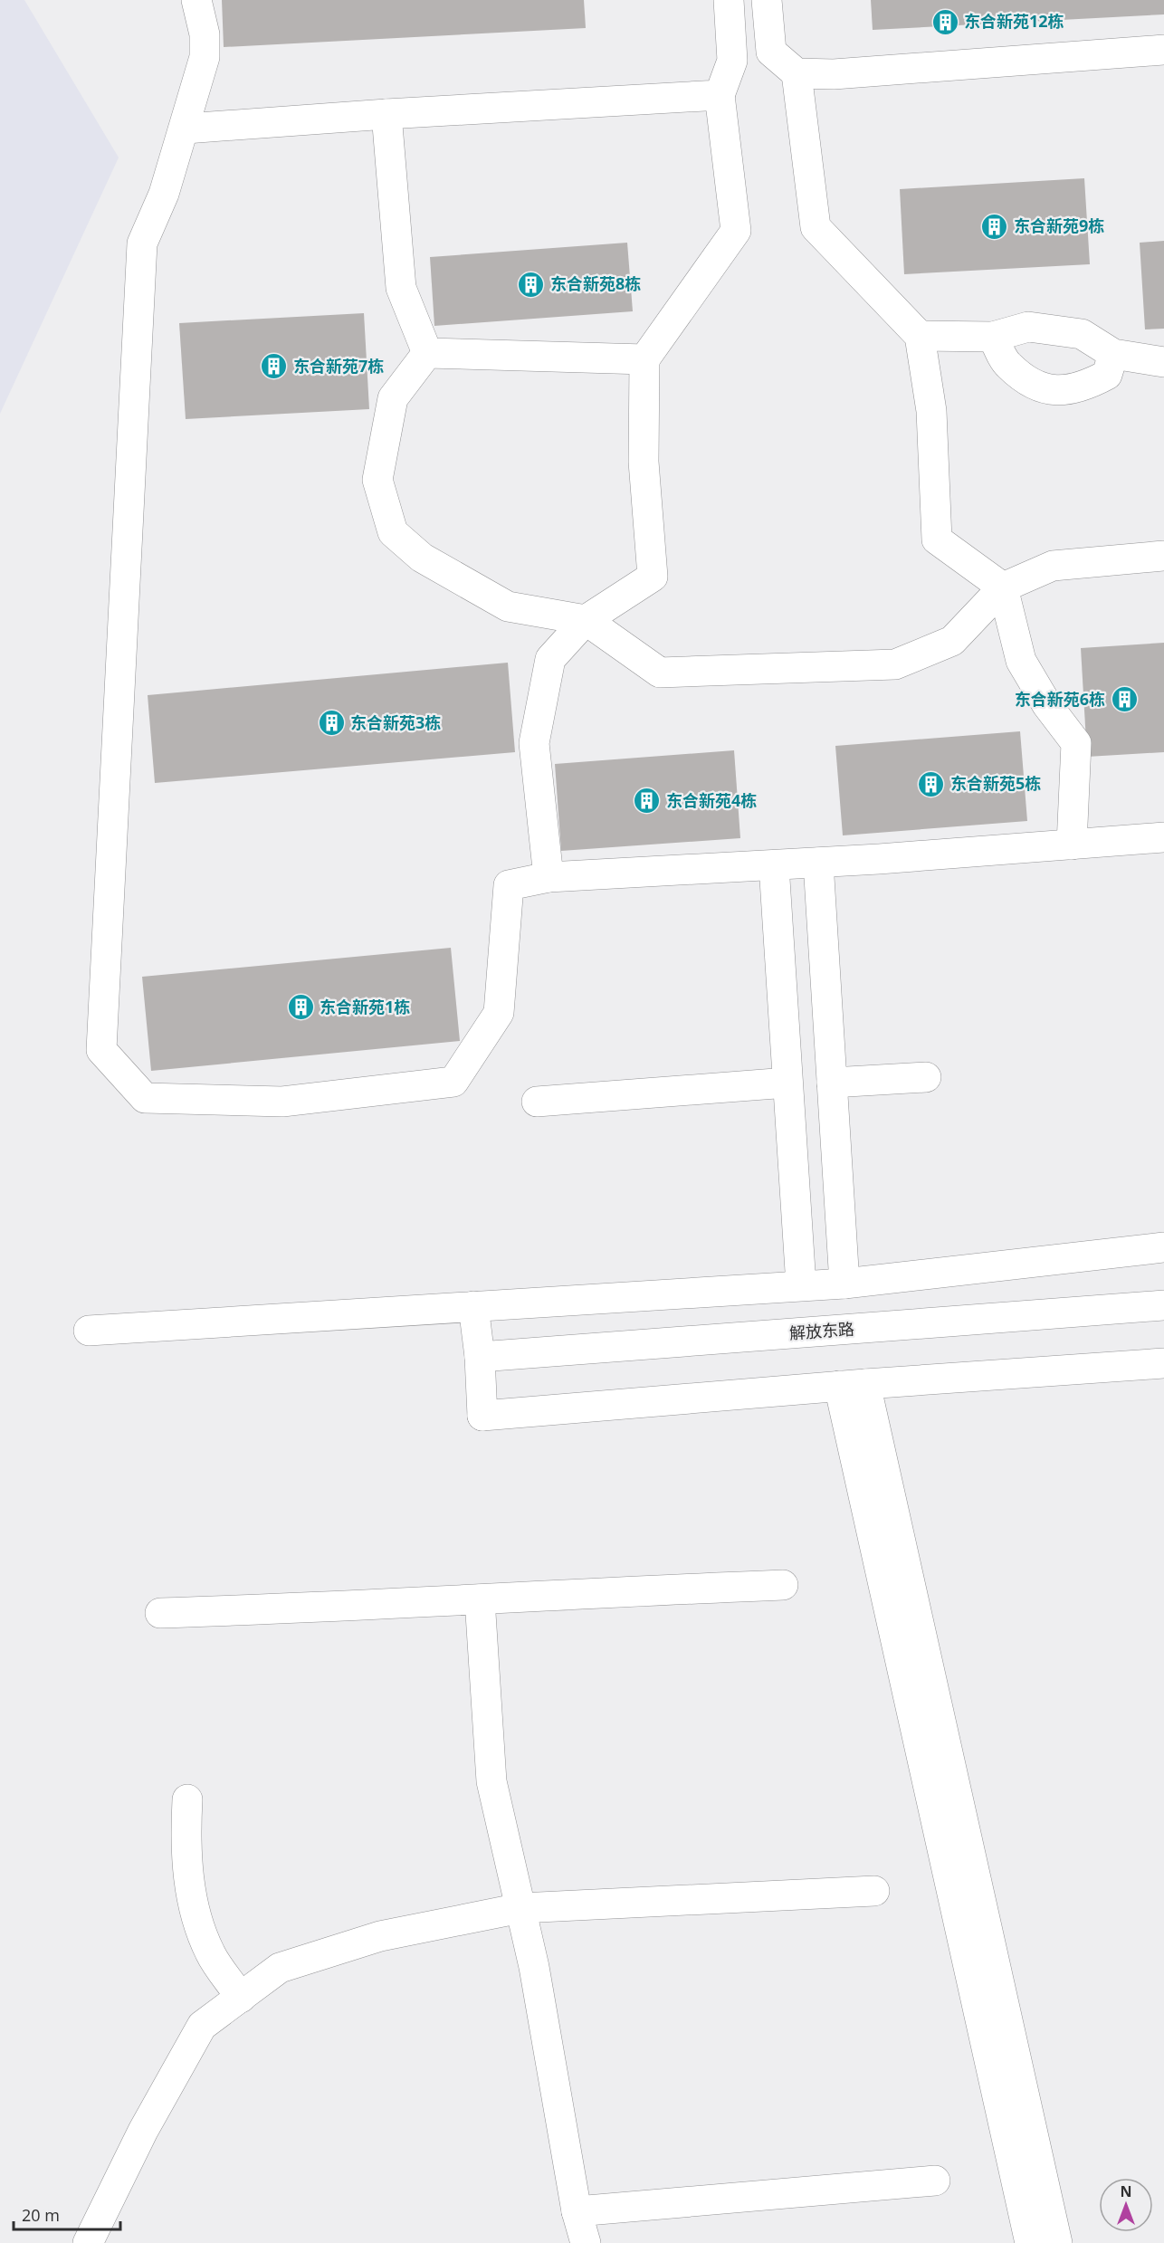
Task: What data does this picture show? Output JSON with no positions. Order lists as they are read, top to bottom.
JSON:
{
  "streets": {
    "street": ["解放东路"]
  },
  "places": {
    "building": [
      "东合新苑12栋",
      "东合新苑9栋",
      "东合新苑8栋",
      "东合新苑7栋",
      "东合新苑6栋",
      "东合新苑3栋",
      "东合新苑5栋",
      "东合新苑4栋",
      "东合新苑1栋"
    ]
  },
  "scale_bar": "20 m",
  "north": "top"
}
